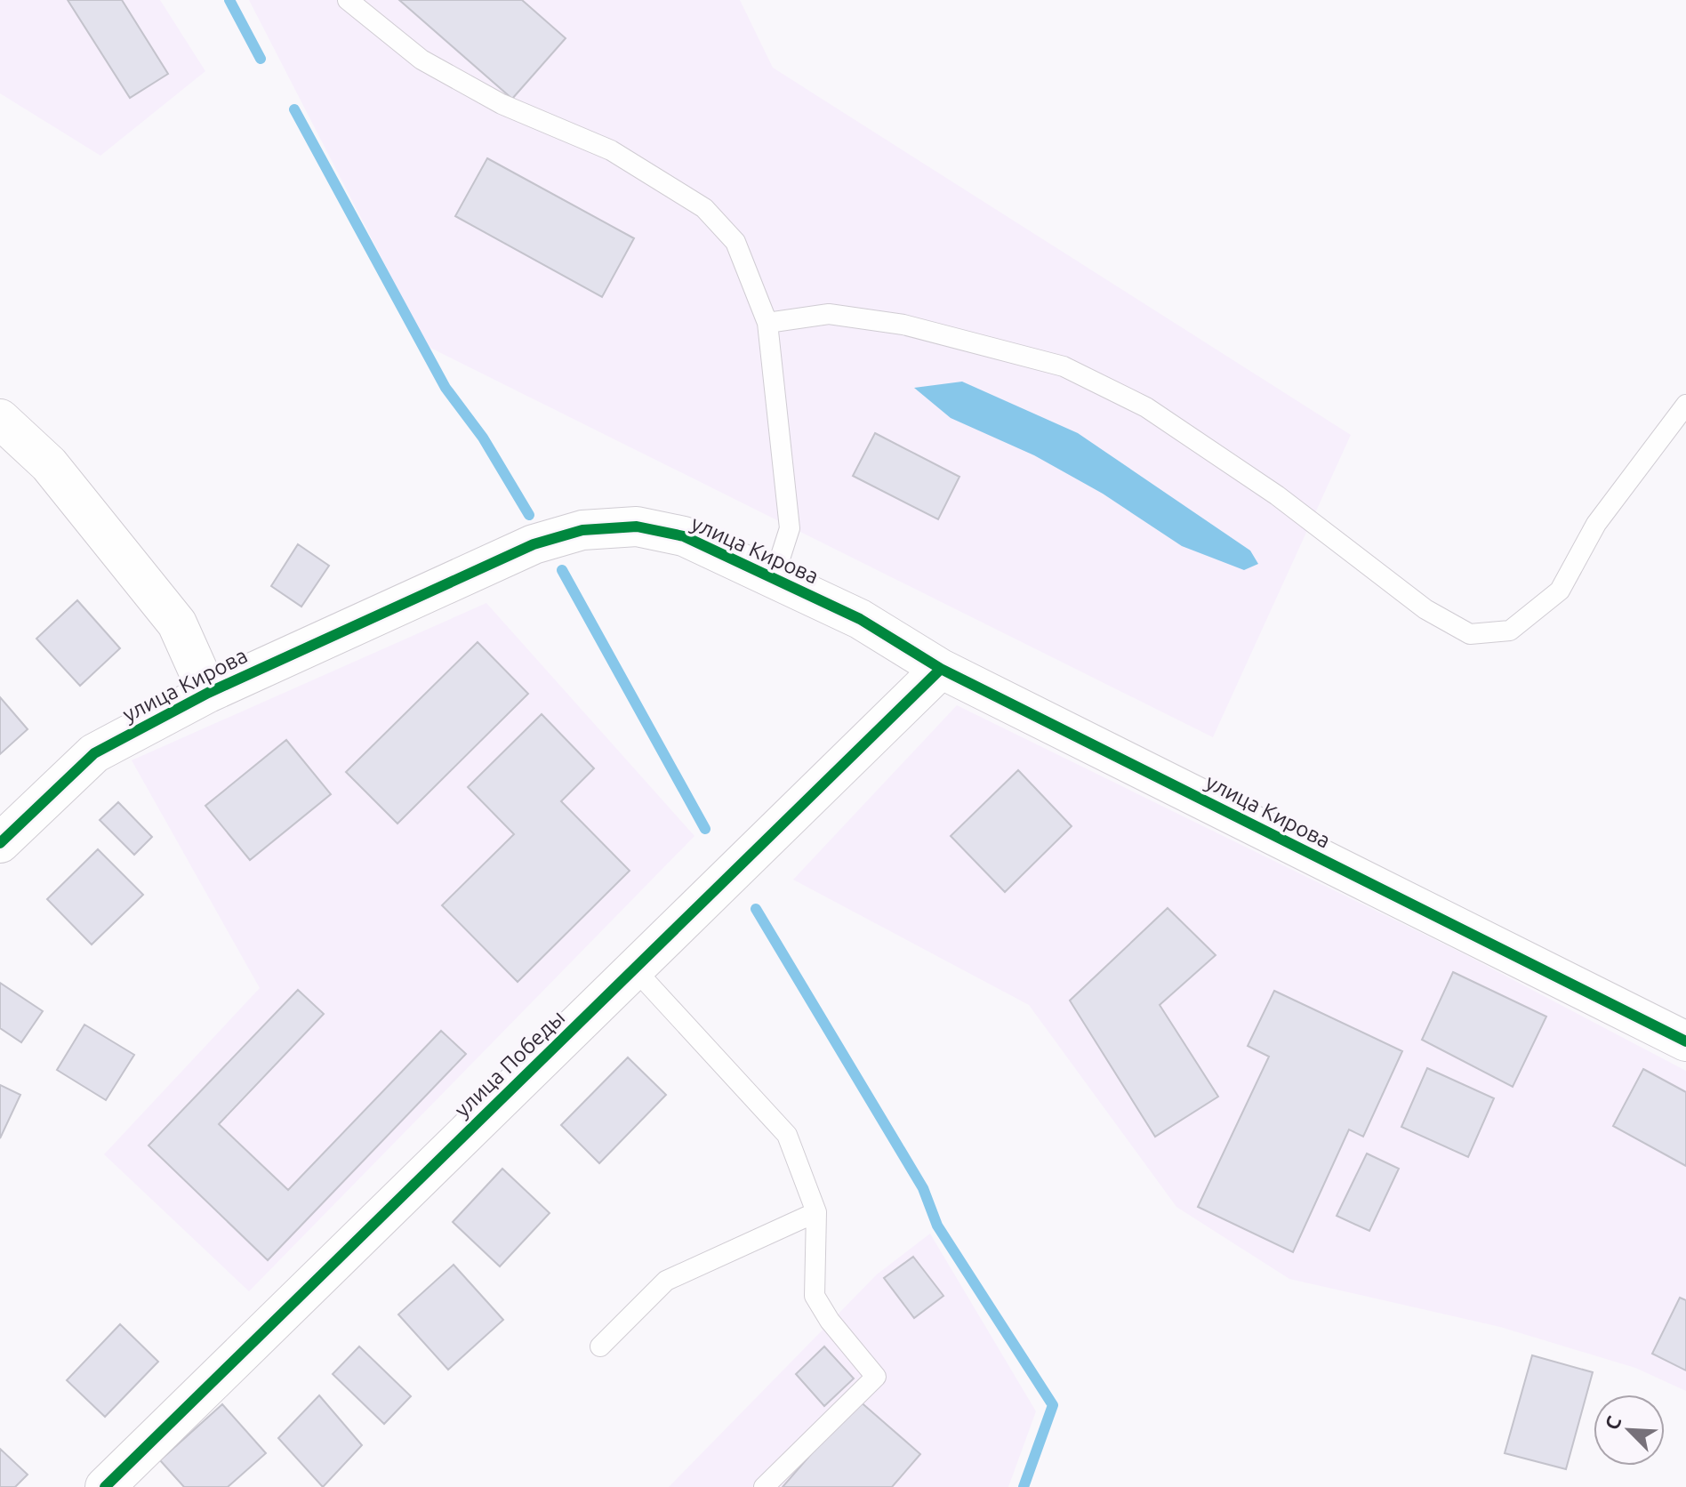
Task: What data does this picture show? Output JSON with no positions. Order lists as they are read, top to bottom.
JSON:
{
  "streets": {
    "street": ["улица Кирова", "улица Победы"]
  },
  "crossings": [
    ["улица Кирова", "улица Победы"]
  ],
  "north": "top left"
}
